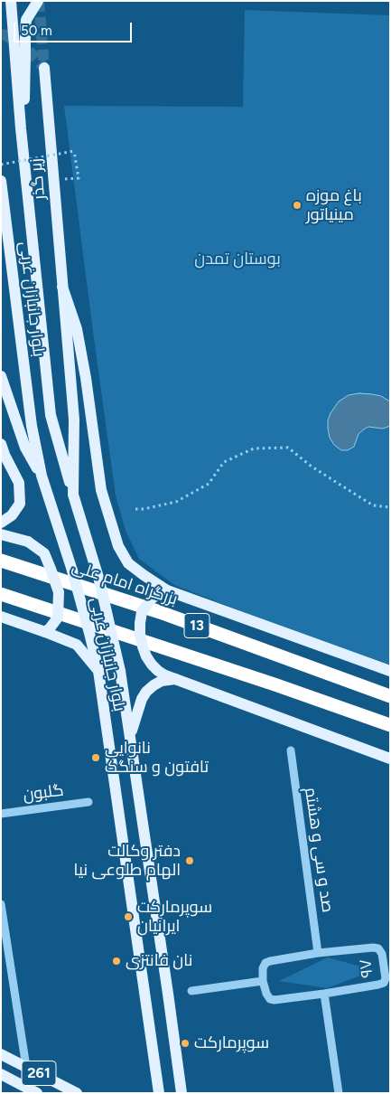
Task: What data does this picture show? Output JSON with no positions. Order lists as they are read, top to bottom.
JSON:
{
  "streets": {
    "highway": ["بزرگراه امام علی", "13"],
    "main road": ["زیر گذر", "بلوار جانبازان غربی", "261"],
    "street": ["گلبون", "صد و سی و هشتم", "۹۷"]
  },
  "crossings": [
    ["زیر گذر", "بلوار جانبازان غربی"],
    ["صد و سی و هشتم", "۹۷"]
  ],
  "parks": ["بوستان تمدن"],
  "places": [
    "باغ موزه مینیاتور",
    "نانوایی تافتون و سنگک",
    "دفتر وکالت الهام طلوعی نیا",
    "سوپرمارکت ایرانیان",
    "نان فانتزی",
    "سوپرمارکت"
  ],
  "scale_bar": "50 m"
}
